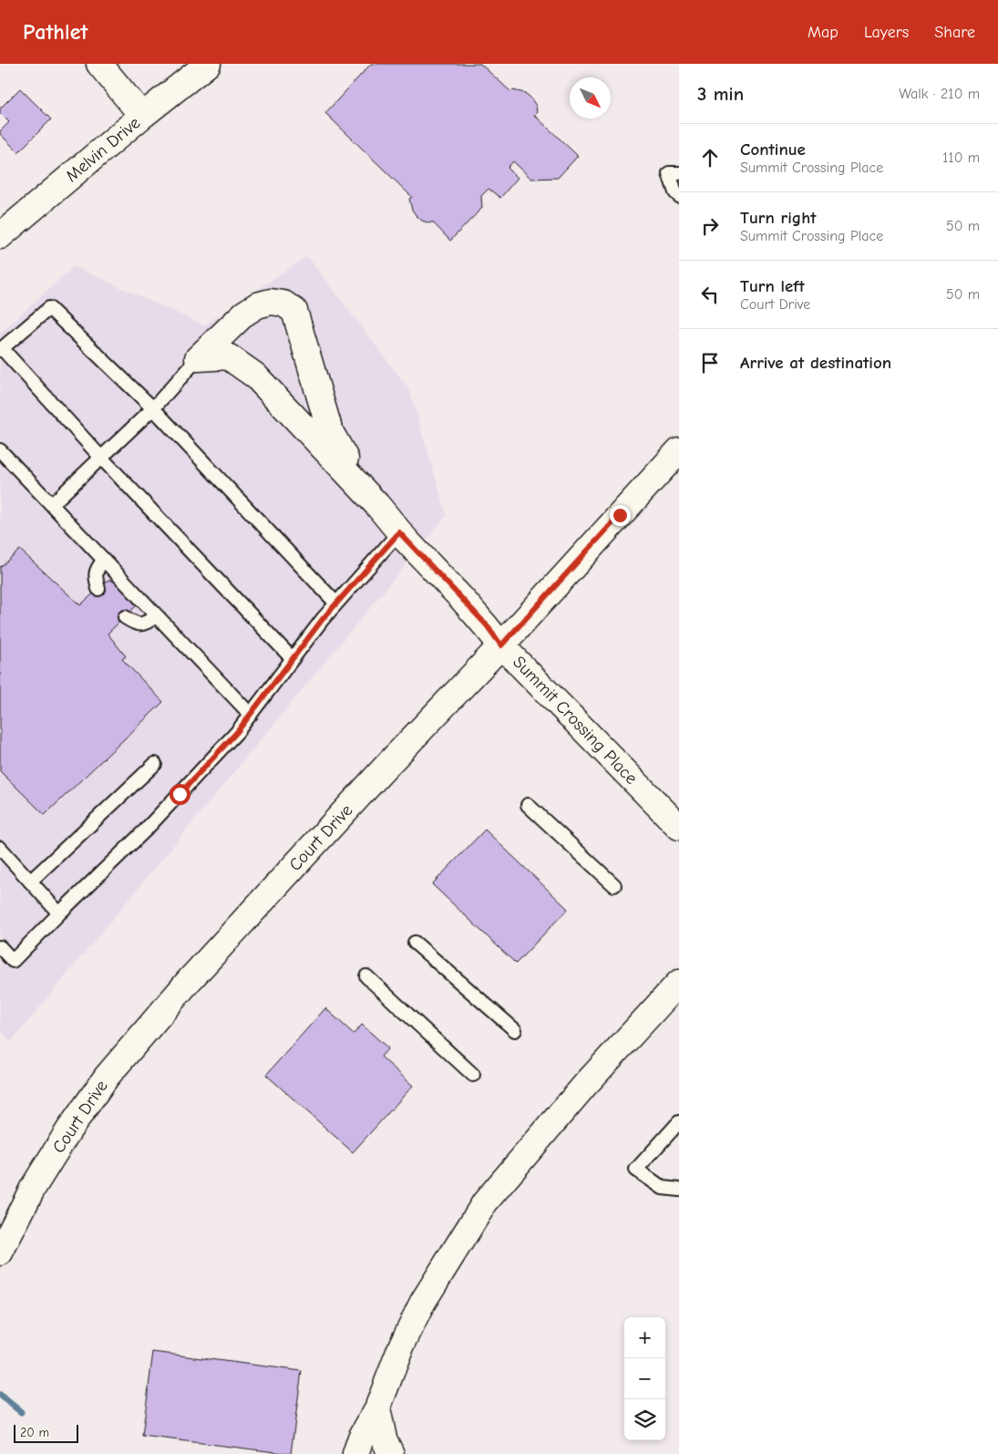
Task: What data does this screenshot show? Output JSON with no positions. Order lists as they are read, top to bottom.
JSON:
{
  "streets": {
    "street": ["Melvin Drive", "Summit Crossing Place", "Court Drive"]
  },
  "crossings": [
    ["Summit Crossing Place", "Court Drive"]
  ],
  "scale_bar": "20 m",
  "north": "bottom right",
  "page": {
    "header": "Pathlet",
    "nav": ["Map", "Layers", "Share"],
    "heading": ["3 min", "Walk · 210 m"],
    "list": [
      ["Continue", "Summit Crossing Place", "110 m"],
      ["Turn right", "Summit Crossing Place", "50 m"],
      ["Turn left", "Court Drive", "50 m"],
      "Arrive at destination"
    ],
    "map_buttons": ["+", "−"],
    "scale": "20 m"
  }
}
